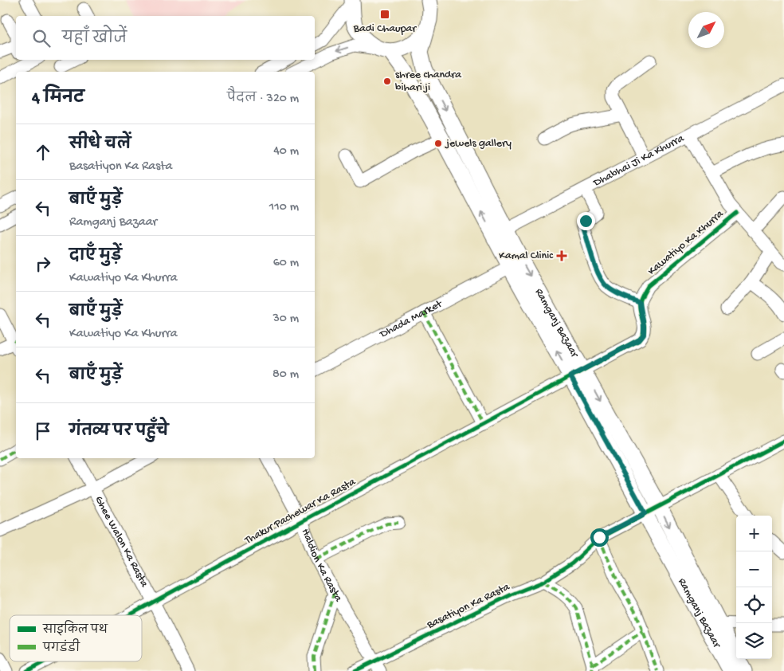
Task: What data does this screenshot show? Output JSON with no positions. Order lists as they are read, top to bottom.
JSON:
{
  "streets": {
    "main road": ["Ramganj Bazaar"],
    "street": [
      "Dhabhai Ji Ka Khurra",
      "Kawatiyo Ka Khurra",
      "Dhada Market",
      "Thakur Pachewar Ka Rasta",
      "Ghee Walon Ka Rasta",
      "Haldion Ka Rasta",
      "Basatiyon Ka Rasta"
    ]
  },
  "crossings": [
    ["Dhabhai Ji Ka Khurra", "Ramganj Bazaar"],
    ["Dhada Market", "Ramganj Bazaar"],
    ["Ramganj Bazaar", "Thakur Pachewar Ka Rasta"],
    ["Ramganj Bazaar", "Basatiyon Ka Rasta"],
    ["Thakur Pachewar Ka Rasta", "Ghee Walon Ka Rasta"],
    ["Thakur Pachewar Ka Rasta", "Haldion Ka Rasta"],
    ["Haldion Ka Rasta", "Basatiyon Ka Rasta"]
  ],
  "places": {
    "transit": ["Badi Chaupar"],
    "other": ["shree chandra bihari ji", "jewels gallery"],
    "health": ["Kamal Clinic"]
  },
  "legend": ["साइकिल पथ", "पगडंडी"],
  "north": "top right",
  "page": {
    "search": "यहाँ खोजें",
    "heading": ["4 मिनट", "पैदल · 320 m"],
    "list": [
      ["सीधे चलें", "Basatiyon Ka Rasta", "40 m"],
      ["बाएँ मुड़ें", "Ramganj Bazaar", "110 m"],
      ["दाएँ मुड़ें", "Kawatiyo Ka Khurra", "60 m"],
      ["बाएँ मुड़ें", "Kawatiyo Ka Khurra", "30 m"],
      ["बाएँ मुड़ें", "80 m"],
      "गंतव्य पर पहुँचे"
    ],
    "map_buttons": ["+", "−"]
  }
}
